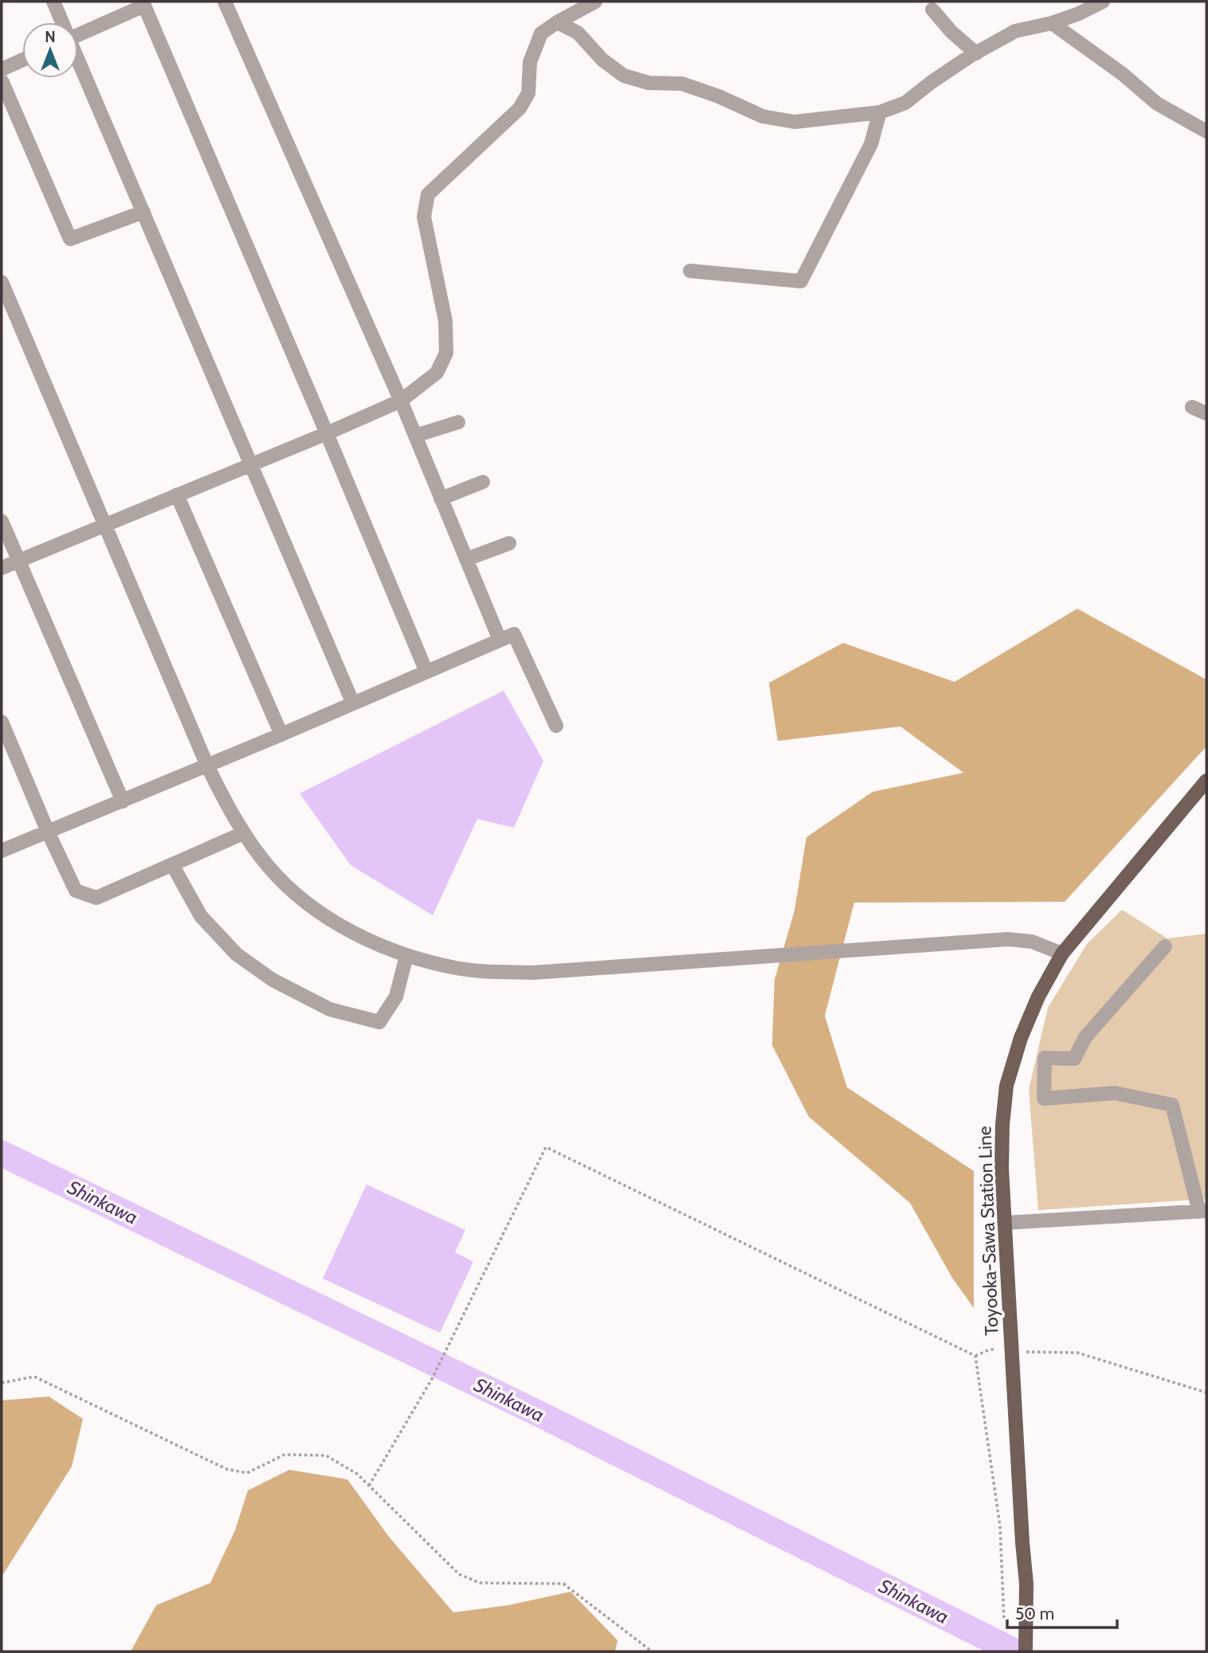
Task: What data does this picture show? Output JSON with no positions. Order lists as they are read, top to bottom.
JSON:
{
  "streets": {
    "main road": ["Toyooka-Sawa Station Line"]
  },
  "water": ["Shinkawa"],
  "scale_bar": "50 m",
  "north": "top"
}
